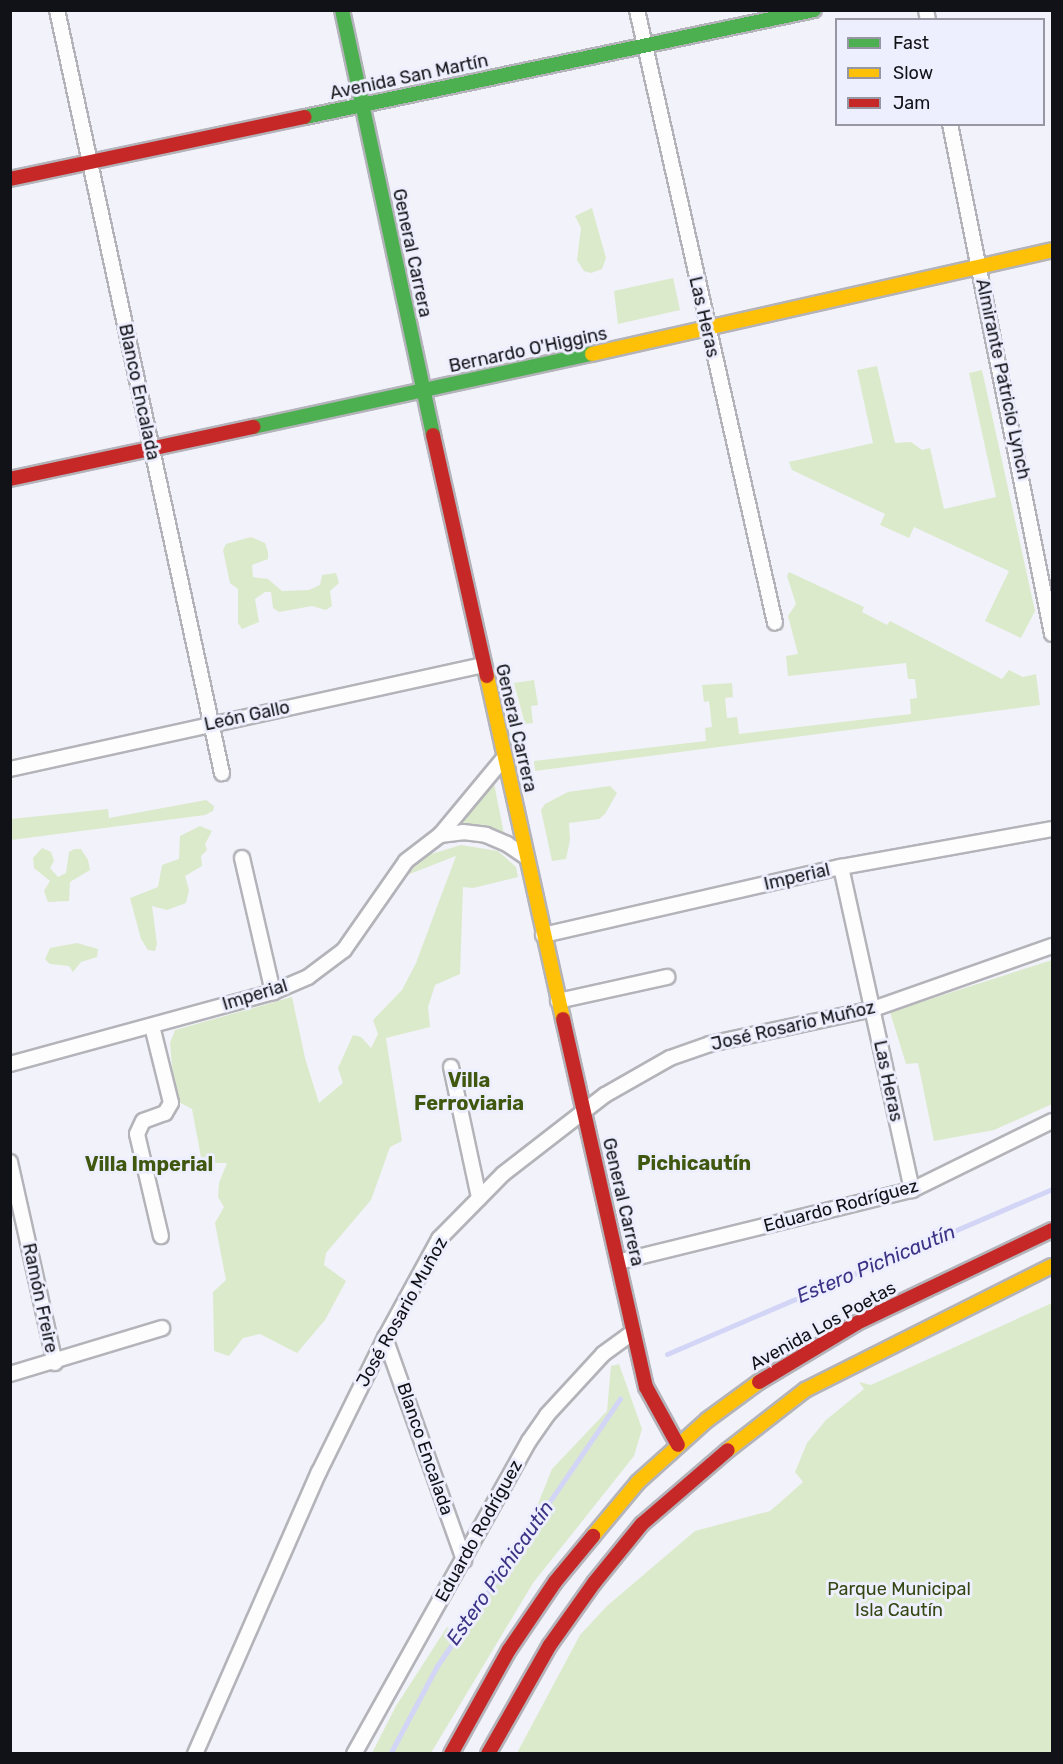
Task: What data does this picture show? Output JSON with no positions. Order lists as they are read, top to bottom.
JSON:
{
  "streets": {
    "main road": [
      "Avenida San Martín",
      "General Carrera",
      "Bernardo O'Higgins",
      "Avenida Los Poetas"
    ],
    "street": [
      "Las Heras",
      "Almirante Patricio Lynch",
      "Blanco Encalada",
      "León Gallo",
      "Imperial",
      "José Rosario Muñoz",
      "Eduardo Rodríguez",
      "Ramón Freire"
    ]
  },
  "crossings": [
    ["Avenida San Martín", "General Carrera"],
    ["Avenida San Martín", "Las Heras"],
    ["Avenida San Martín", "Blanco Encalada"],
    ["General Carrera", "Bernardo O'Higgins"],
    ["General Carrera", "León Gallo"],
    ["General Carrera", "Imperial"],
    ["General Carrera", "José Rosario Muñoz"],
    ["General Carrera", "Eduardo Rodríguez"],
    ["General Carrera", "Avenida Los Poetas"],
    ["Las Heras", "Bernardo O'Higgins"],
    ["Las Heras", "Imperial"],
    ["Las Heras", "José Rosario Muñoz"],
    ["Las Heras", "Eduardo Rodríguez"],
    ["Bernardo O'Higgins", "Almirante Patricio Lynch"],
    ["Bernardo O'Higgins", "Blanco Encalada"],
    ["Blanco Encalada", "León Gallo"],
    ["Blanco Encalada", "José Rosario Muñoz"],
    ["Blanco Encalada", "Eduardo Rodríguez"]
  ],
  "districts": ["Villa Ferroviaria", "Pichicautín", "Villa Imperial"],
  "water": ["Estero Pichicautín"],
  "parks": ["Parque Municipal Isla Cautín"],
  "legend": ["Fast", "Slow", "Jam"]
}
